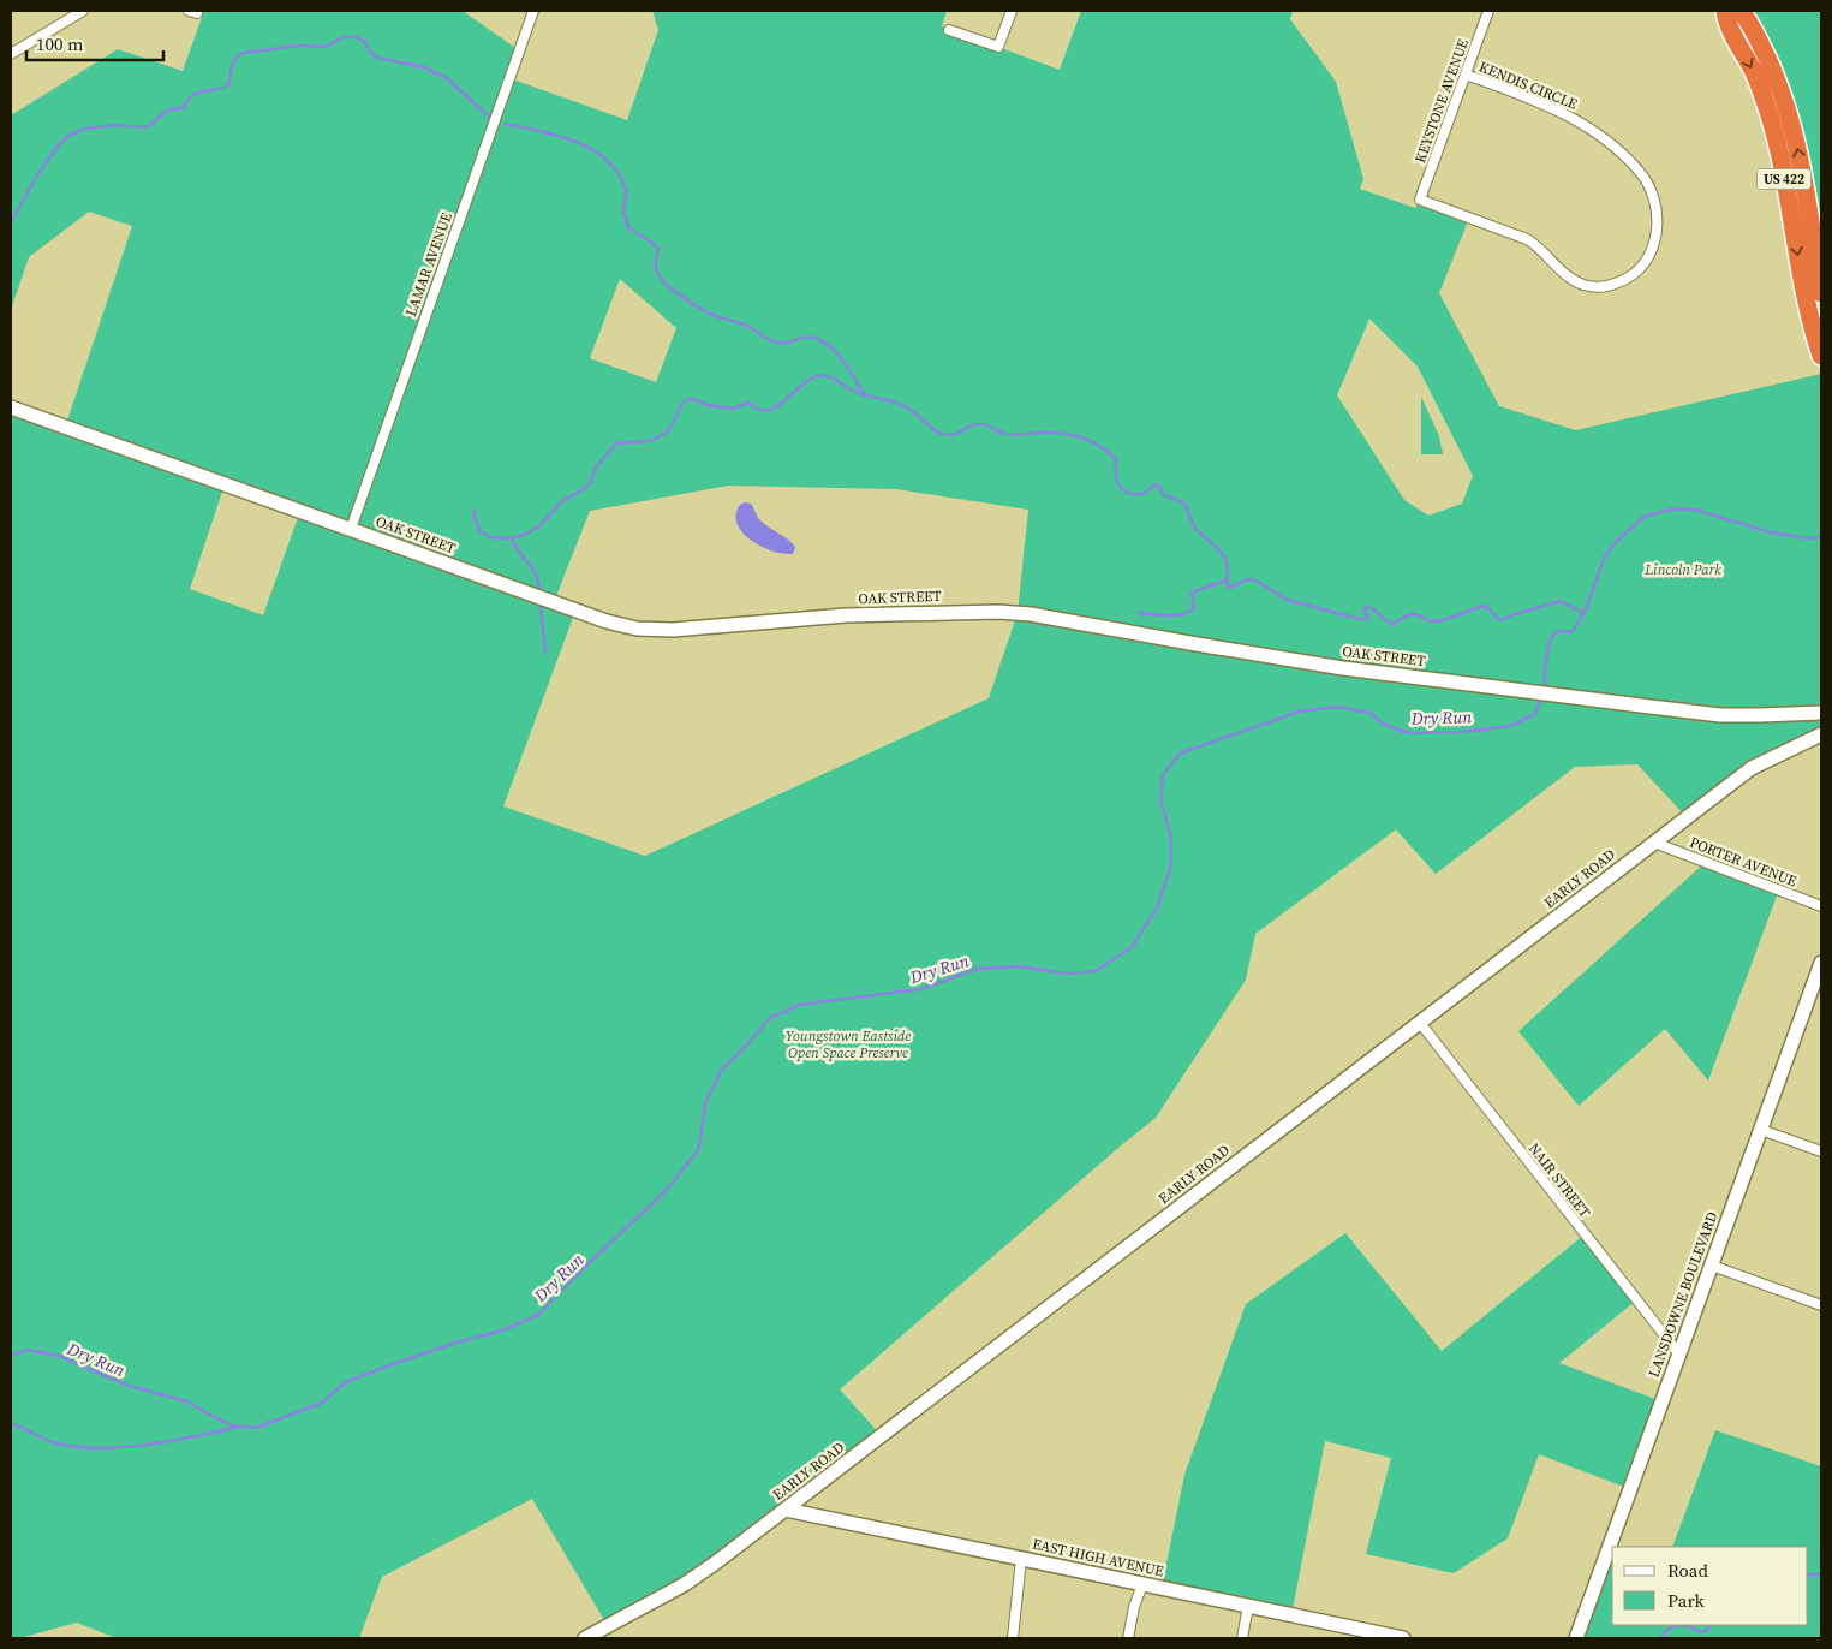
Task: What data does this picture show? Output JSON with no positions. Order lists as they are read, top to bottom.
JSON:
{
  "streets": {
    "highway": ["US 422"],
    "street": [
      "KENDIS CIRCLE",
      "KEYSTONE AVENUE",
      "LAMAR AVENUE",
      "OAK STREET",
      "PORTER AVENUE",
      "EARLY ROAD",
      "NAIR STREET",
      "LANSDOWNE BOULEVARD",
      "EAST HIGH AVENUE"
    ]
  },
  "crossings": [
    ["KENDIS CIRCLE", "KEYSTONE AVENUE"],
    ["LAMAR AVENUE", "OAK STREET"],
    ["PORTER AVENUE", "EARLY ROAD"],
    ["EARLY ROAD", "NAIR STREET"],
    ["EARLY ROAD", "EAST HIGH AVENUE"],
    ["NAIR STREET", "LANSDOWNE BOULEVARD"]
  ],
  "water": ["Dry Run"],
  "parks": ["Lincoln Park", "Youngstown Eastside Open Space Preserve"],
  "legend": ["Road", "Park"],
  "scale_bar": "100 m"
}
